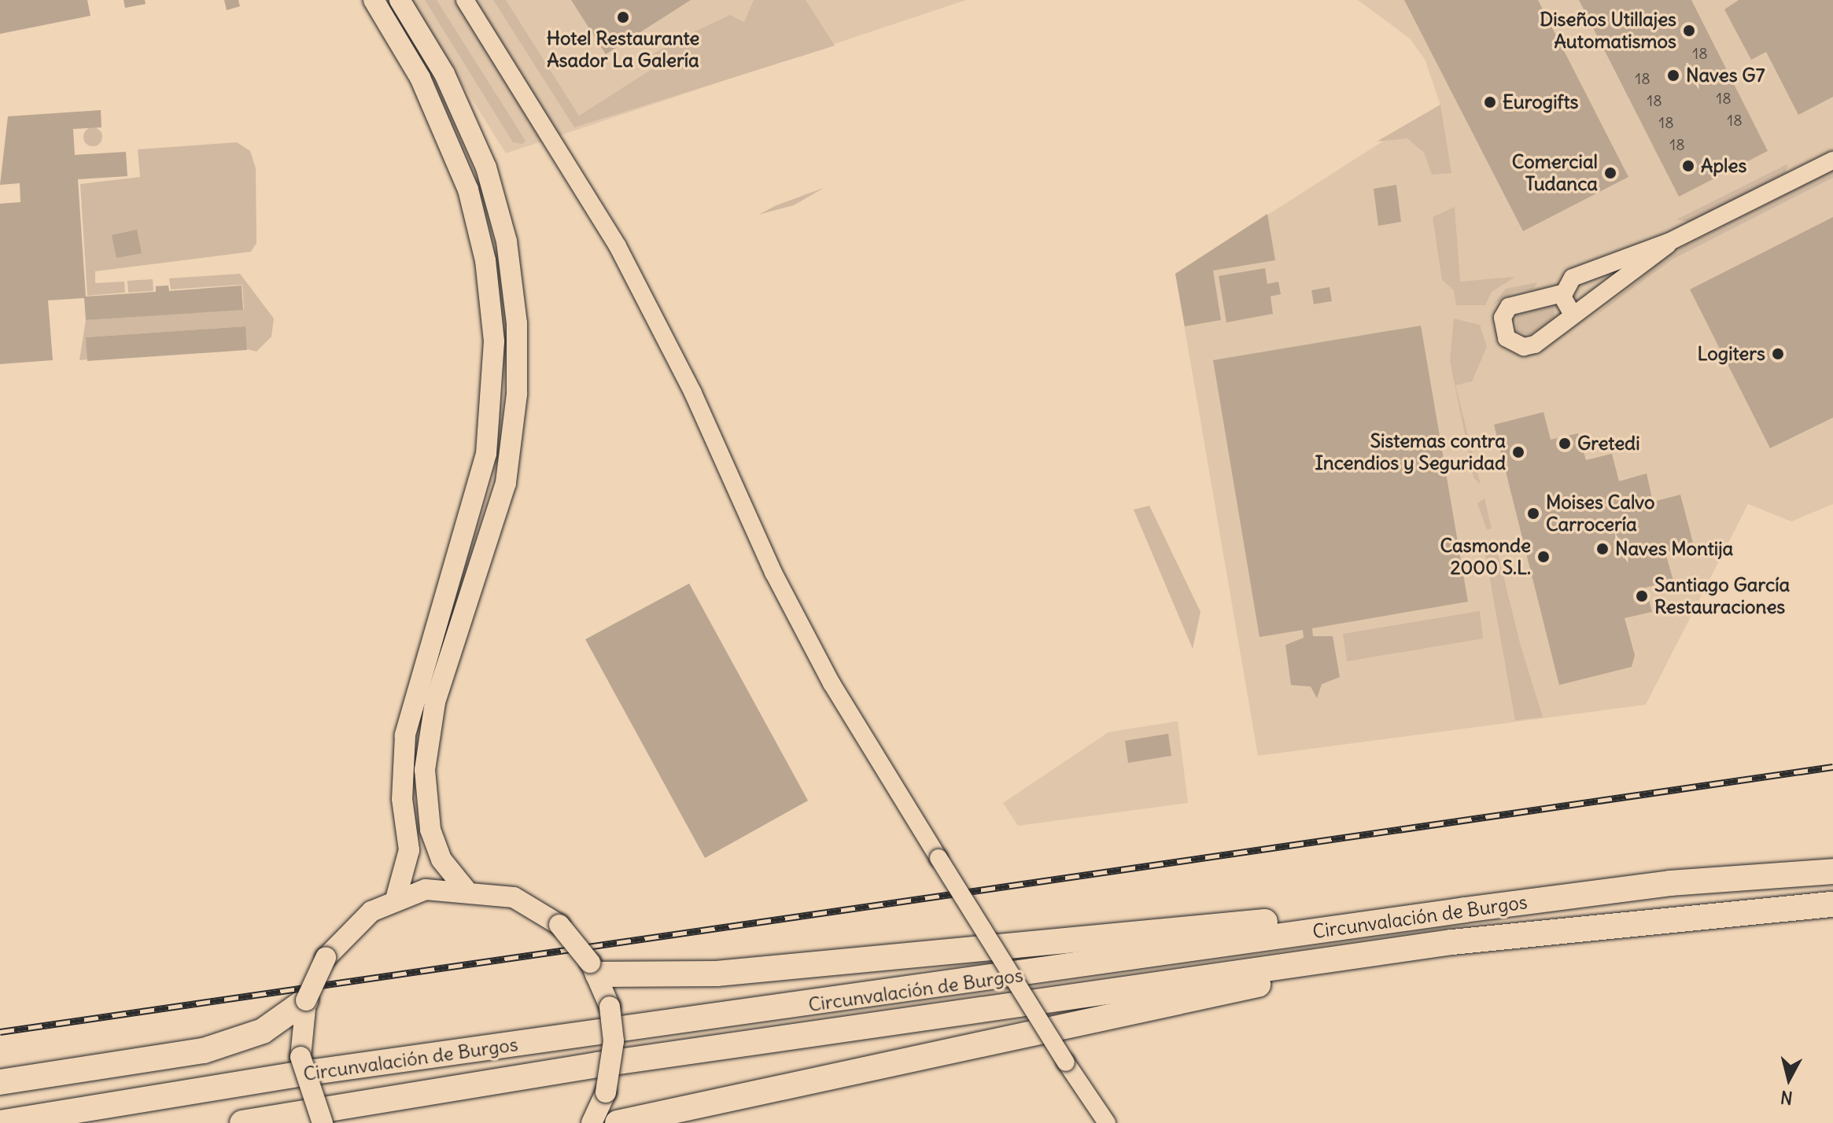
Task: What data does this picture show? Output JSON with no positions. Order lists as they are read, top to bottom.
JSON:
{
  "streets": {
    "highway": ["Circunvalación de Burgos"]
  },
  "places": [
    "Hotel Restaurante Asador La Galería",
    "Diseños Utillajes Automatismos",
    "Naves G7",
    "Eurogifts",
    "Aples",
    "Comercial Tudanca",
    "Logiters",
    "Gretedi",
    "Sistemas contra Incendios y Seguridad",
    "Moises Calvo Carrocería",
    "Naves Montija",
    "Casmonde 2000 S.L.",
    "Santiago García Restauraciones"
  ],
  "house_numbers": [
    "18",
    "18",
    "18",
    "18",
    "18",
    "18",
    "18"
  ],
  "north": "bottom"
}
